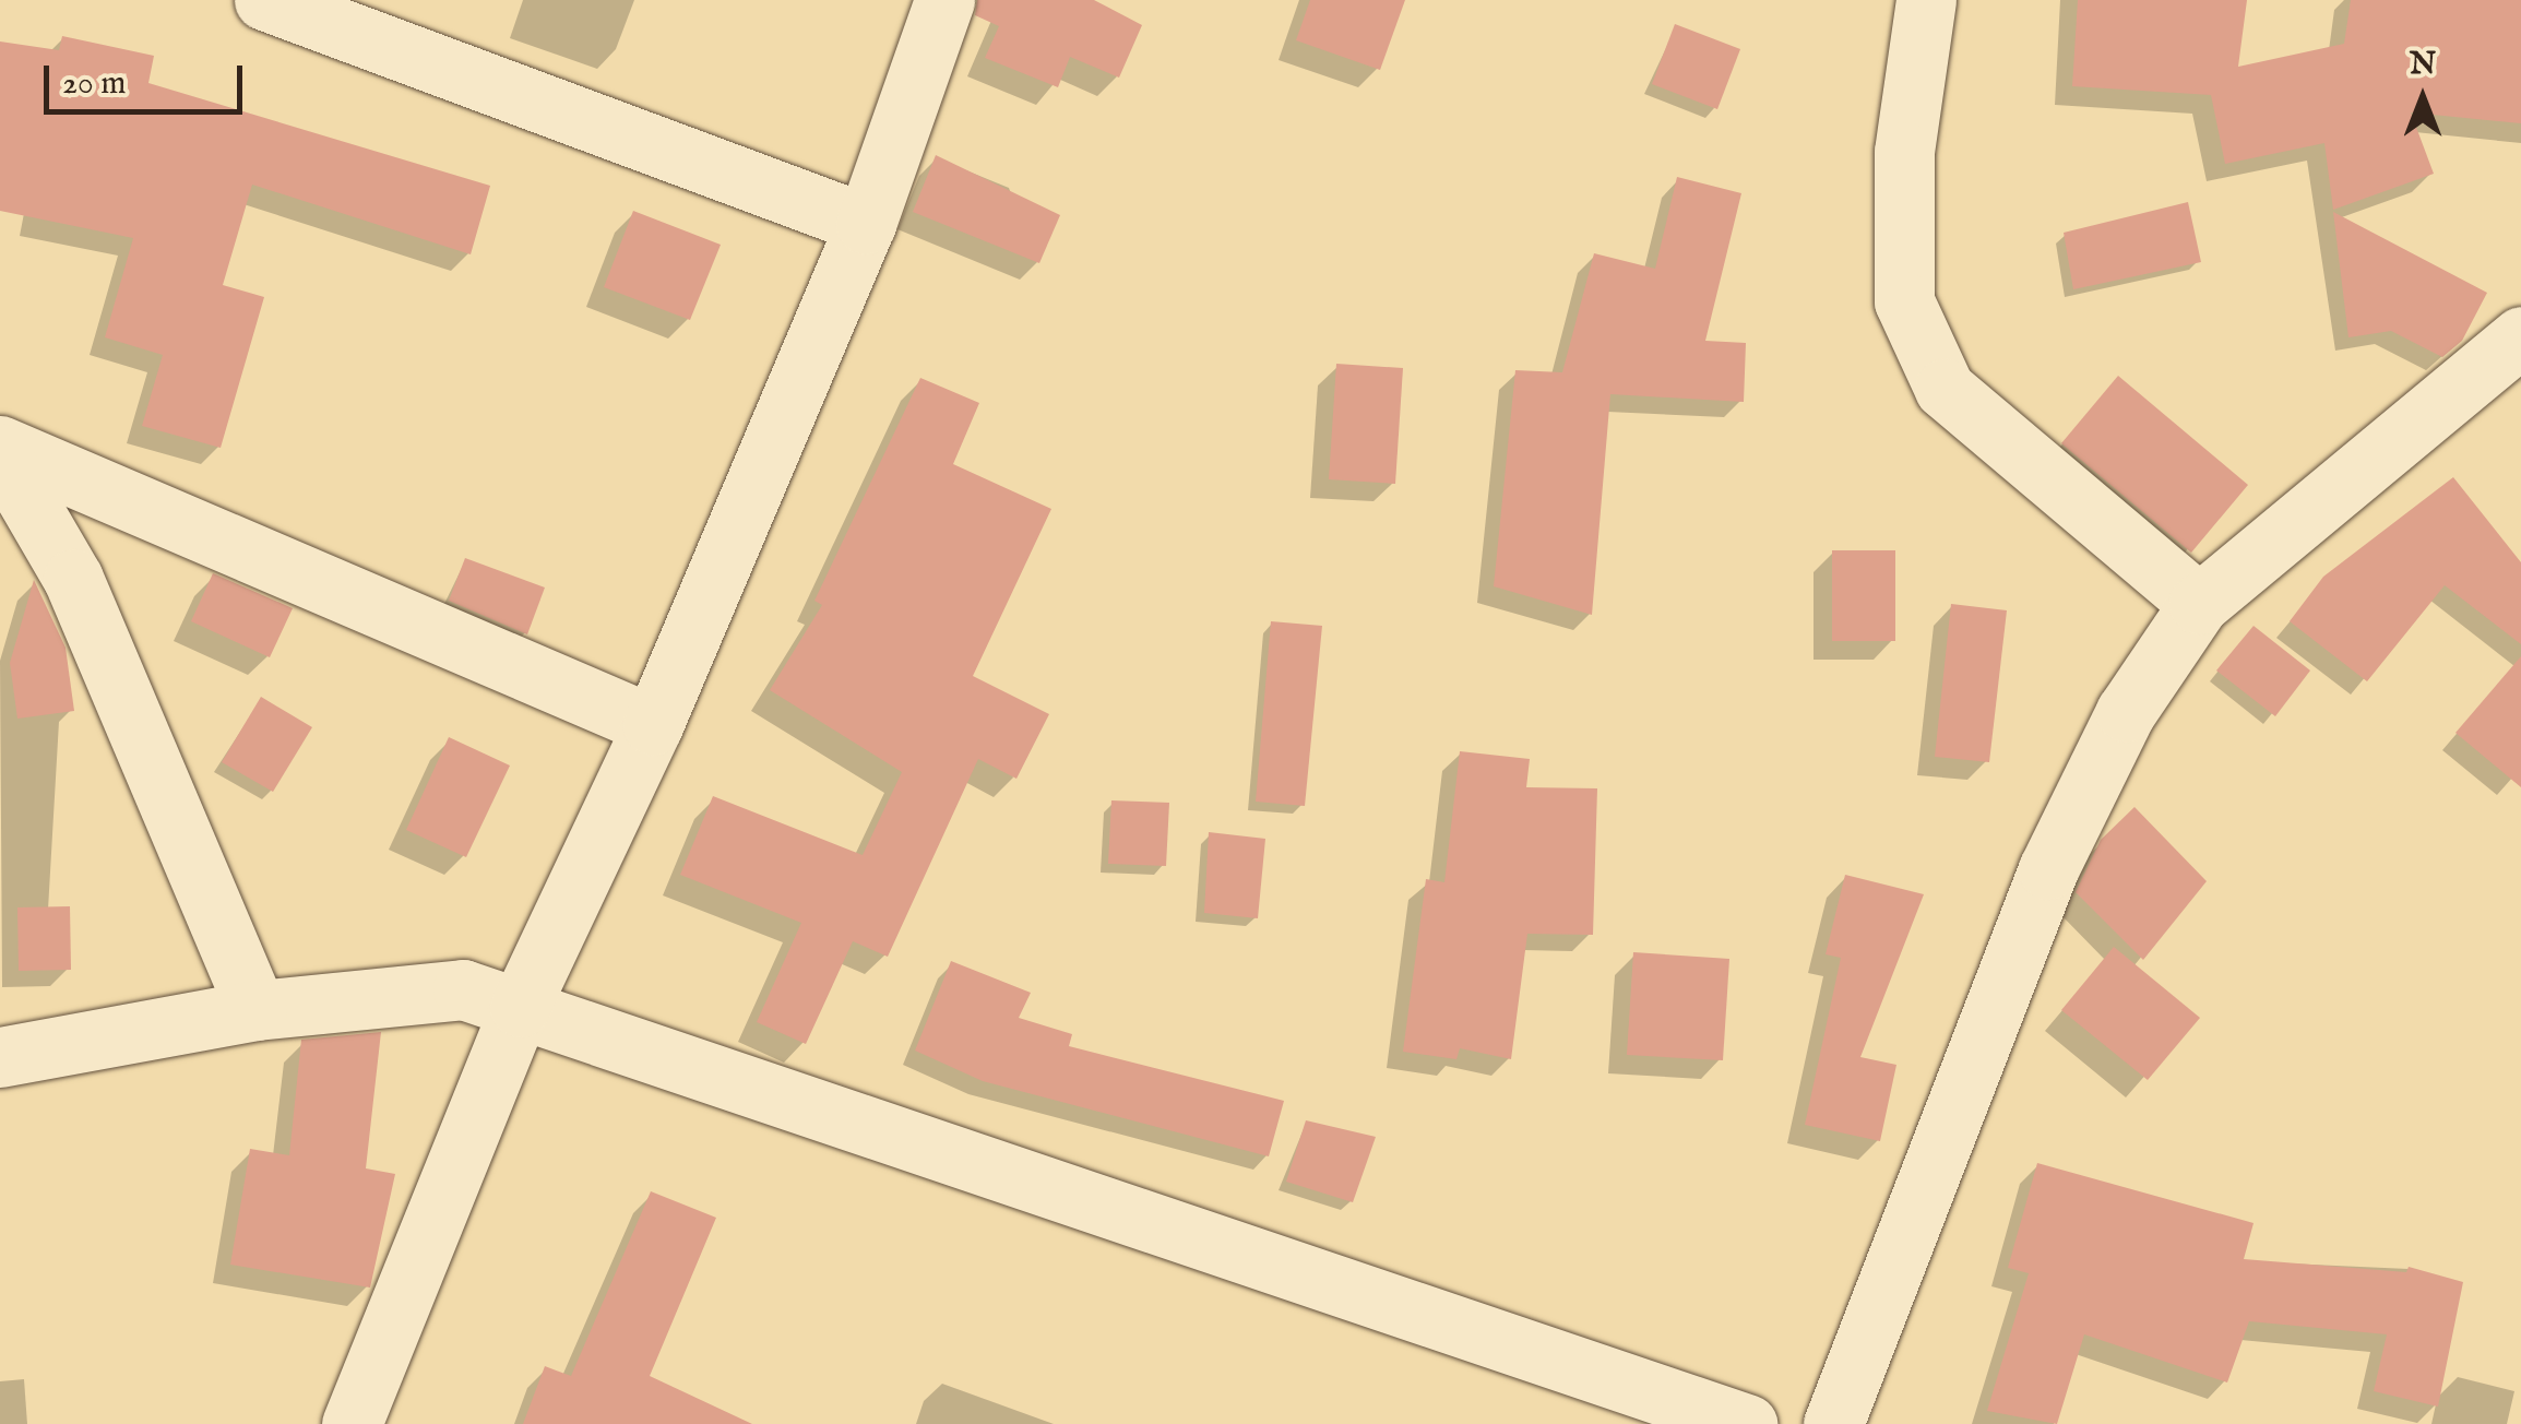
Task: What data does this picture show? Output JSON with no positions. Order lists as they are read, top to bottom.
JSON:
{
  "scale_bar": "20 m",
  "north": "top"
}
